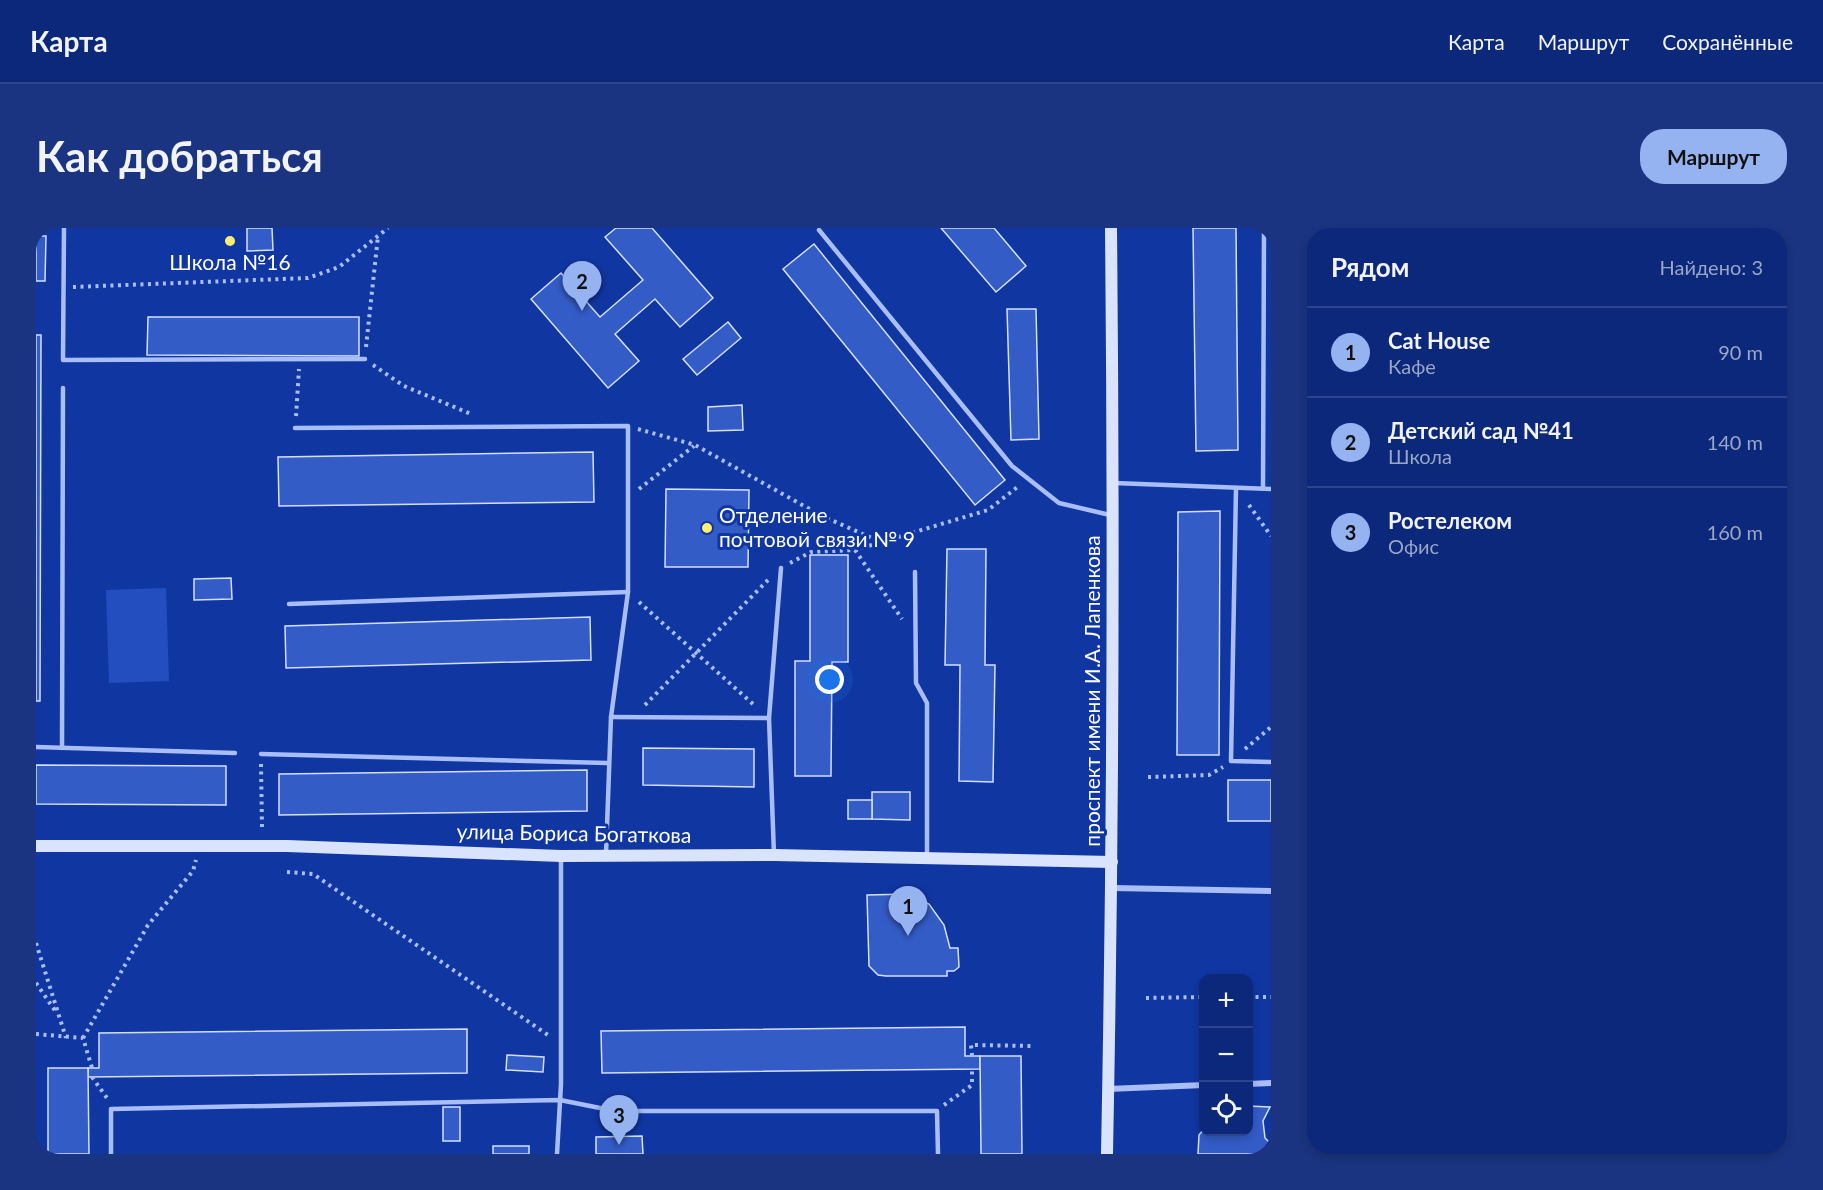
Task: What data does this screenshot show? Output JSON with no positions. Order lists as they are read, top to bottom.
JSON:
{
  "streets": {
    "street": ["проспект имени И.А. Лапенкова", "улица Бориса Богаткова"]
  },
  "crossings": [
    ["проспект имени И.А. Лапенкова", "улица Бориса Богаткова"]
  ],
  "places": ["Школа №16", "Отделение почтовой связи № 9"],
  "page": {
    "header": "Карта",
    "nav": ["Карта", "Маршрут", "Сохранённые"],
    "buttons": "Маршрут",
    "title": "Как добраться",
    "heading": ["Рядом", "Найдено: 3"],
    "pins": ["2", "1", "3"],
    "list": [
      {
        "mark": "1",
        "name": "Cat House",
        "note": "Кафе",
        "value": "90 m"
      },
      {
        "mark": "2",
        "name": "Детский сад №41",
        "note": "Школа",
        "value": "140 m"
      },
      {
        "mark": "3",
        "name": "Ростелеком",
        "note": "Офис",
        "value": "160 m"
      }
    ],
    "map_buttons": ["+", "−"]
  }
}
